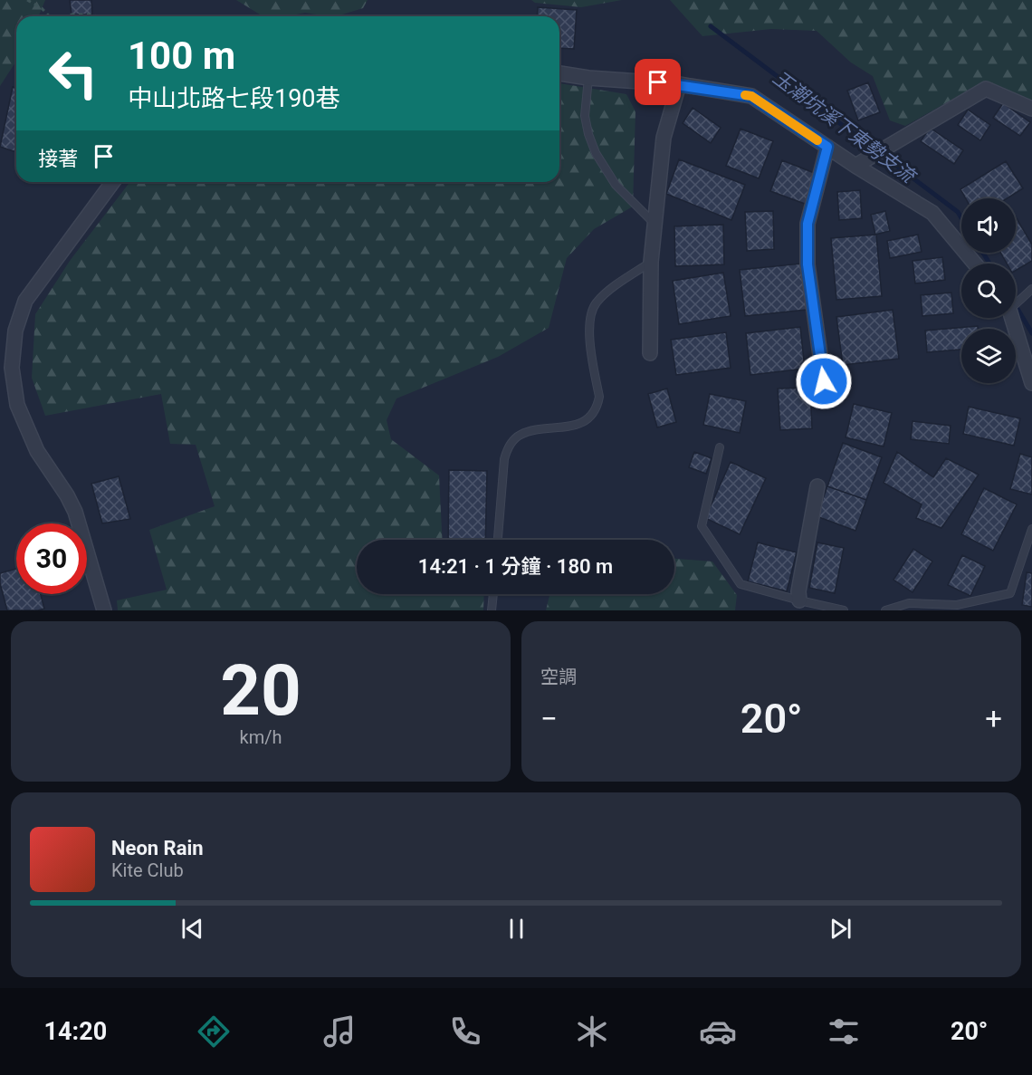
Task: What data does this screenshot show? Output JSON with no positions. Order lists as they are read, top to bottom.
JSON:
{
  "water": ["玉潮坑溪下東勢支流"],
  "page": {
    "turn": ["100 m", "中山北路七段190巷"],
    "then": "接著",
    "limit": "30",
    "trip": "14:21 · 1 分鐘 · 180 m",
    "tile": [
      ["20", "km/h"],
      "空調"
    ],
    "heat": ["−", "20°", "+"],
    "song": ["Neon Rain", "Kite Club"],
    "tabs": ["14:20", "20°"]
  }
}
